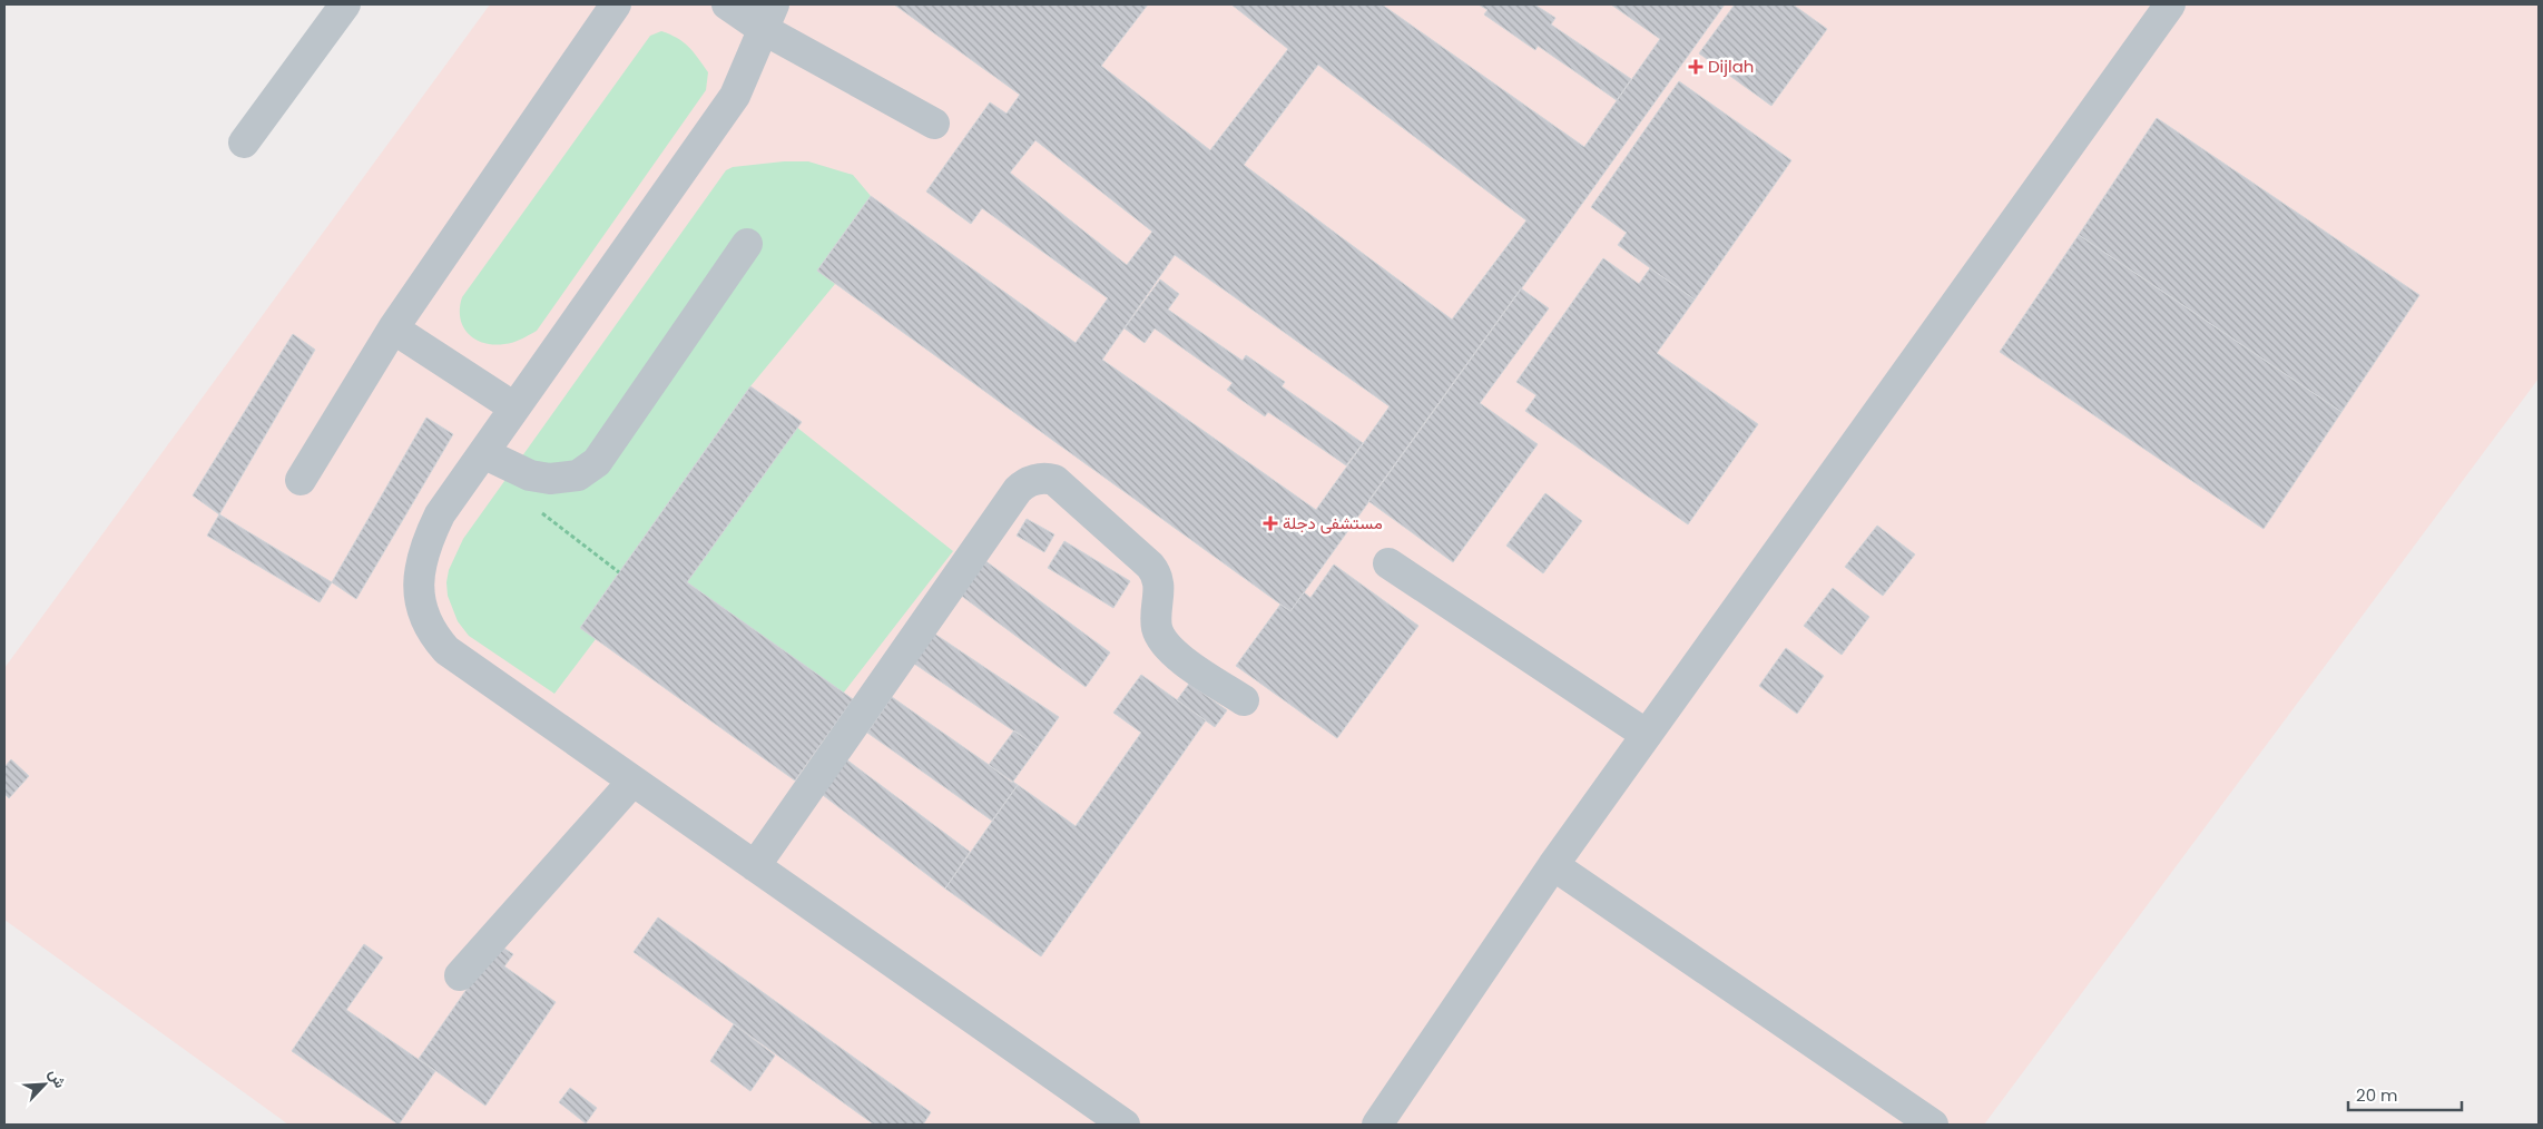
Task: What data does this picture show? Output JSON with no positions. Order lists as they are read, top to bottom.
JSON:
{
  "places": {
    "health": ["Dijlah", "مستشفى دجلة"]
  },
  "scale_bar": "20 m",
  "north": "top right"
}
